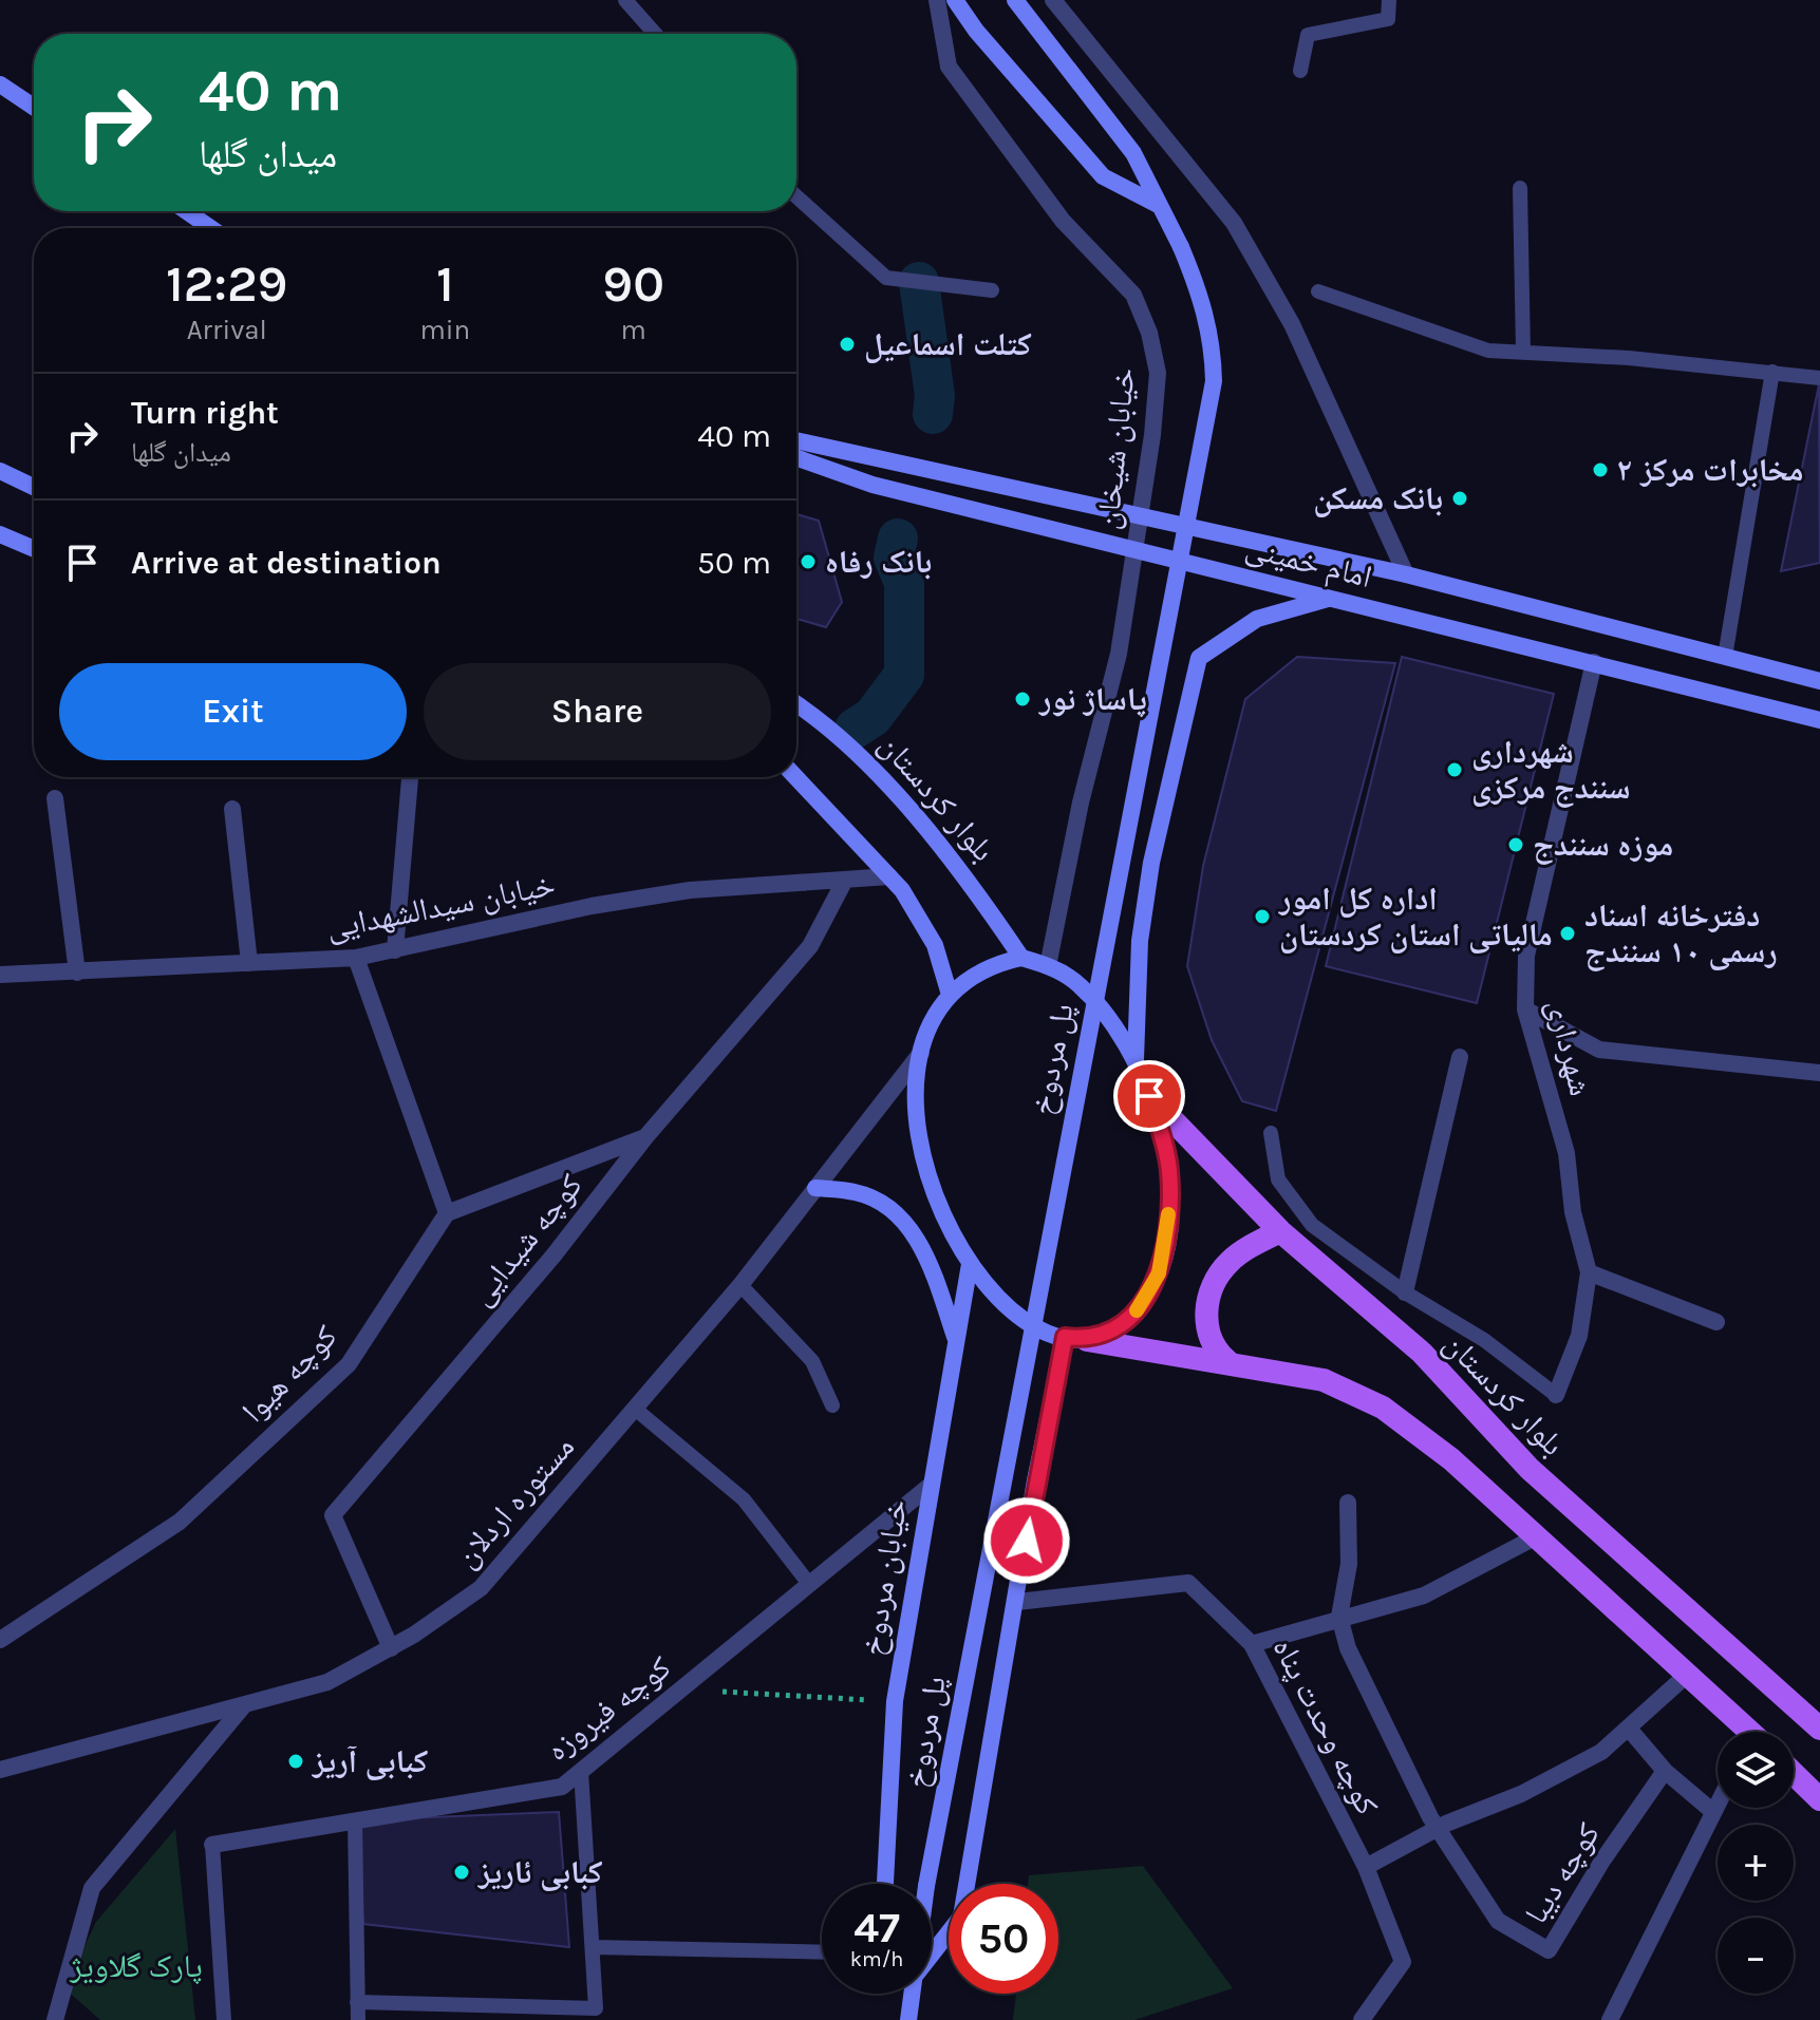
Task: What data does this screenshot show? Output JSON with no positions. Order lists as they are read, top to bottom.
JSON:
{
  "streets": {
    "main road": [
      "امام خمینی",
      "بلوار کردستان",
      "پل مردوخ",
      "خیابان مردوخ"
    ],
    "street": [
      "خیابان شیخان",
      "خیابان سیدالشهدایی",
      "شهرداری",
      "کوچه شیدایی",
      "کوچه هیوا",
      "مستوره اردلان",
      "کوچه فیروزه",
      "کوچه وحدت پناه",
      "کوچه دیبا"
    ]
  },
  "crossings": [
    ["خیابان شیخان", "امام خمینی"],
    ["امام خمینی", "شهرداری"],
    ["خیابان سیدالشهدایی", "کوچه شیدایی"],
    ["کوچه شیدایی", "مستوره اردلان"],
    ["خیابان مردوخ", "کوچه فیروزه"]
  ],
  "parks": ["پارک گلاویژ"],
  "places": [
    "کتلت اسماعیل",
    "مخابرات مرکز ۲",
    "بانک مسکن",
    "بانک رفاه",
    "پاساژ نور",
    "شهرداری سنندج مرکزی",
    "موزه سنندج",
    "اداره کل امور مالیاتی استان کردستان",
    "دفترخانه اسناد رسمی ۱۰ سنندج",
    "کبابی آریز",
    "کبابی ئاریز"
  ],
  "page": {
    "turn": ["40 m", "میدان گلها"],
    "eta": [
      "12:29",
      "Arrival",
      "1",
      "min",
      "90",
      "m"
    ],
    "list": [
      {
        "name": "Turn right",
        "note": "میدان گلها",
        "value": "40 m"
      },
      {
        "name": "Arrive at destination",
        "value": "50 m"
      }
    ],
    "buttons": ["Exit", "Share"],
    "map_buttons": ["+", "−"],
    "speed": "47 km/h",
    "limit": "50"
  }
}
